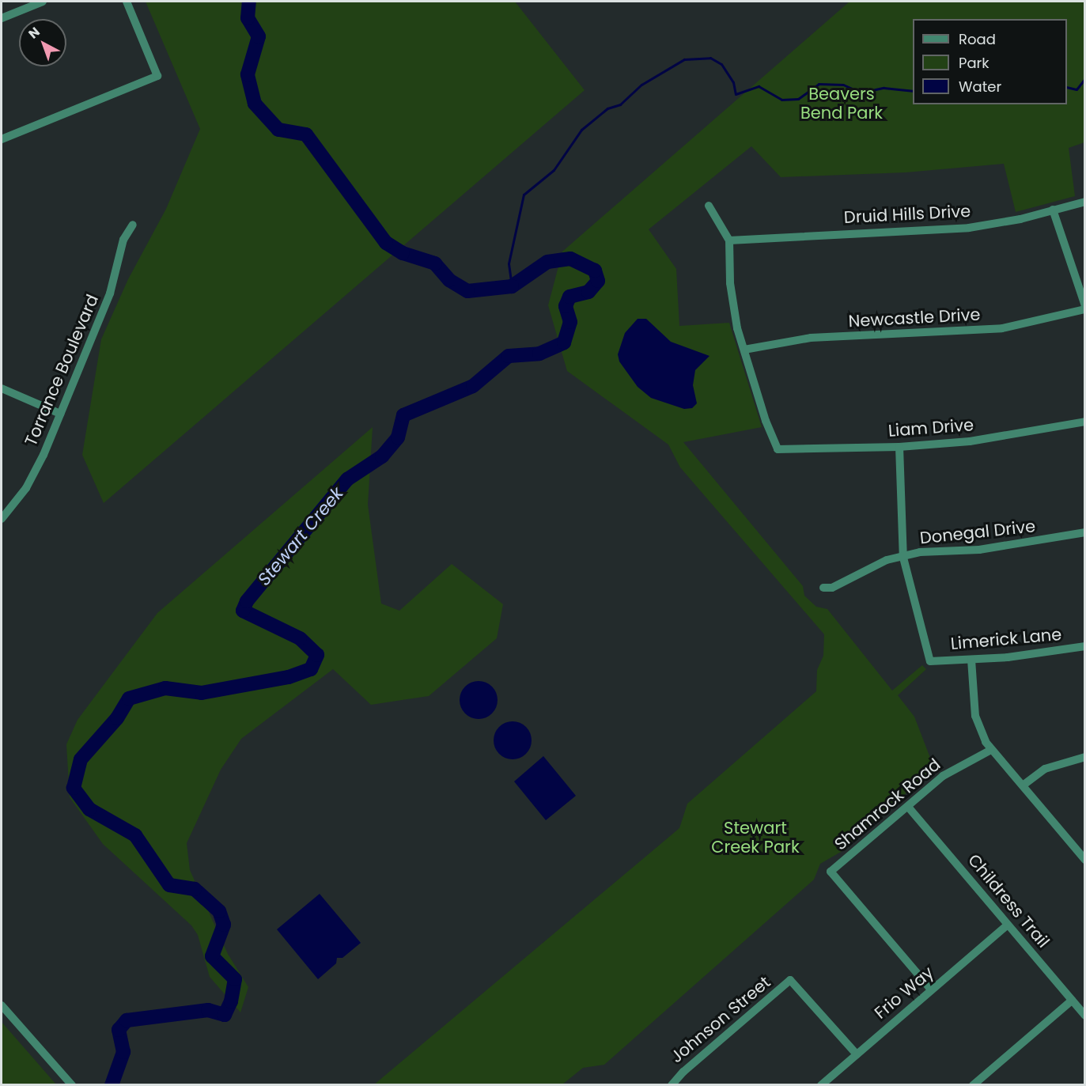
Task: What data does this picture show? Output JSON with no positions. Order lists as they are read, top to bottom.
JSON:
{
  "streets": {
    "street": [
      "Druid Hills Drive",
      "Newcastle Drive",
      "Torrance Boulevard",
      "Liam Drive",
      "Donegal Drive",
      "Limerick Lane",
      "Shamrock Road",
      "Childress Trail",
      "Frio Way",
      "Johnson Street"
    ]
  },
  "crossings": [
    ["Newcastle Drive", "Liam Drive"],
    ["Donegal Drive", "Limerick Lane"],
    ["Shamrock Road", "Childress Trail"],
    ["Shamrock Road", "Frio Way"],
    ["Childress Trail", "Frio Way"],
    ["Frio Way", "Johnson Street"]
  ],
  "water": ["Stewart Creek"],
  "parks": ["Beavers Bend Park", "Stewart Creek Park"],
  "legend": ["Road", "Park", "Water"],
  "north": "top left"
}
